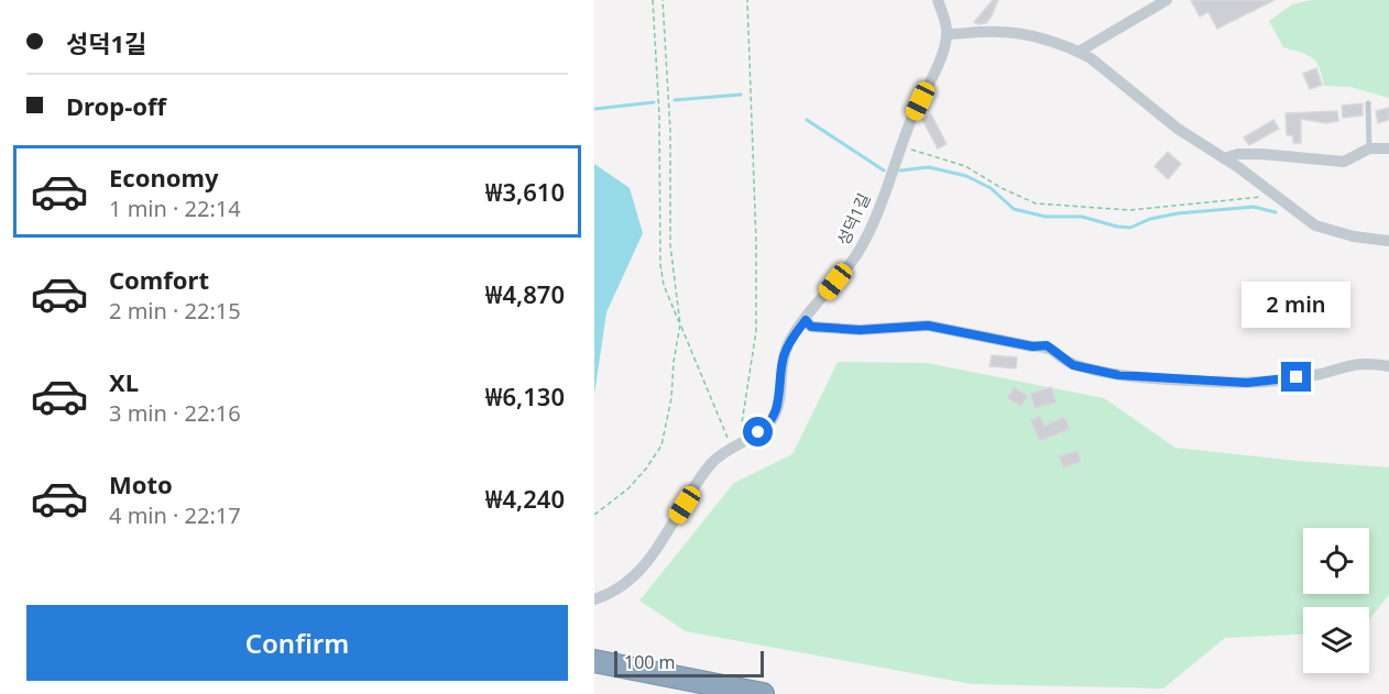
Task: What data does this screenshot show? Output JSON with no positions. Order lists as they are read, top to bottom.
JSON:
{
  "streets": {
    "street": ["성덕1길"]
  },
  "scale_bar": "100 m",
  "page": {
    "banner": ["성덕1길", "Drop-off"],
    "list": [
      {
        "name": "Economy",
        "note": "1 min · 22:14",
        "value": "₩3,610"
      },
      {
        "name": "Comfort",
        "note": "2 min · 22:15",
        "value": "₩4,870"
      },
      {
        "name": "XL",
        "note": "3 min · 22:16",
        "value": "₩6,130"
      },
      {
        "name": "Moto",
        "note": "4 min · 22:17",
        "value": "₩4,240"
      }
    ],
    "bubble": "2 min",
    "buttons": "Confirm",
    "scale": "100 m"
  }
}
